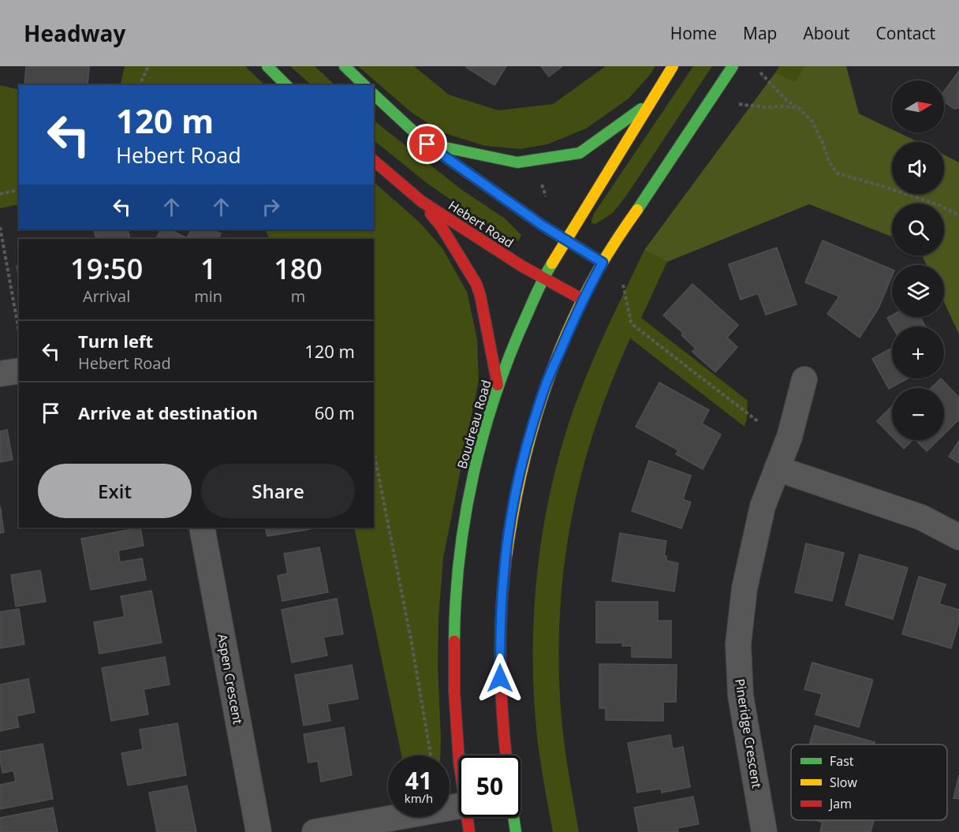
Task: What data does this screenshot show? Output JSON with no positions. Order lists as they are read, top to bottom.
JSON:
{
  "streets": {
    "main road": ["Hebert Road", "Boudreau Road"],
    "street": ["Aspen Crescent", "Pineridge Crescent"]
  },
  "crossings": [
    ["Hebert Road", "Boudreau Road"]
  ],
  "legend": ["Fast", "Slow", "Jam"],
  "north": "right",
  "page": {
    "header": "Headway",
    "nav": [
      "Home",
      "Map",
      "About",
      "Contact"
    ],
    "map_buttons": ["+", "−"],
    "turn": ["120 m", "Hebert Road"],
    "eta": [
      "19:50",
      "Arrival",
      "1",
      "min",
      "180",
      "m"
    ],
    "list": [
      {
        "name": "Turn left",
        "note": "Hebert Road",
        "value": "120 m"
      },
      {
        "name": "Arrive at destination",
        "value": "60 m"
      }
    ],
    "buttons": ["Exit", "Share"],
    "speed": "41 km/h",
    "limit": "50"
  }
}
